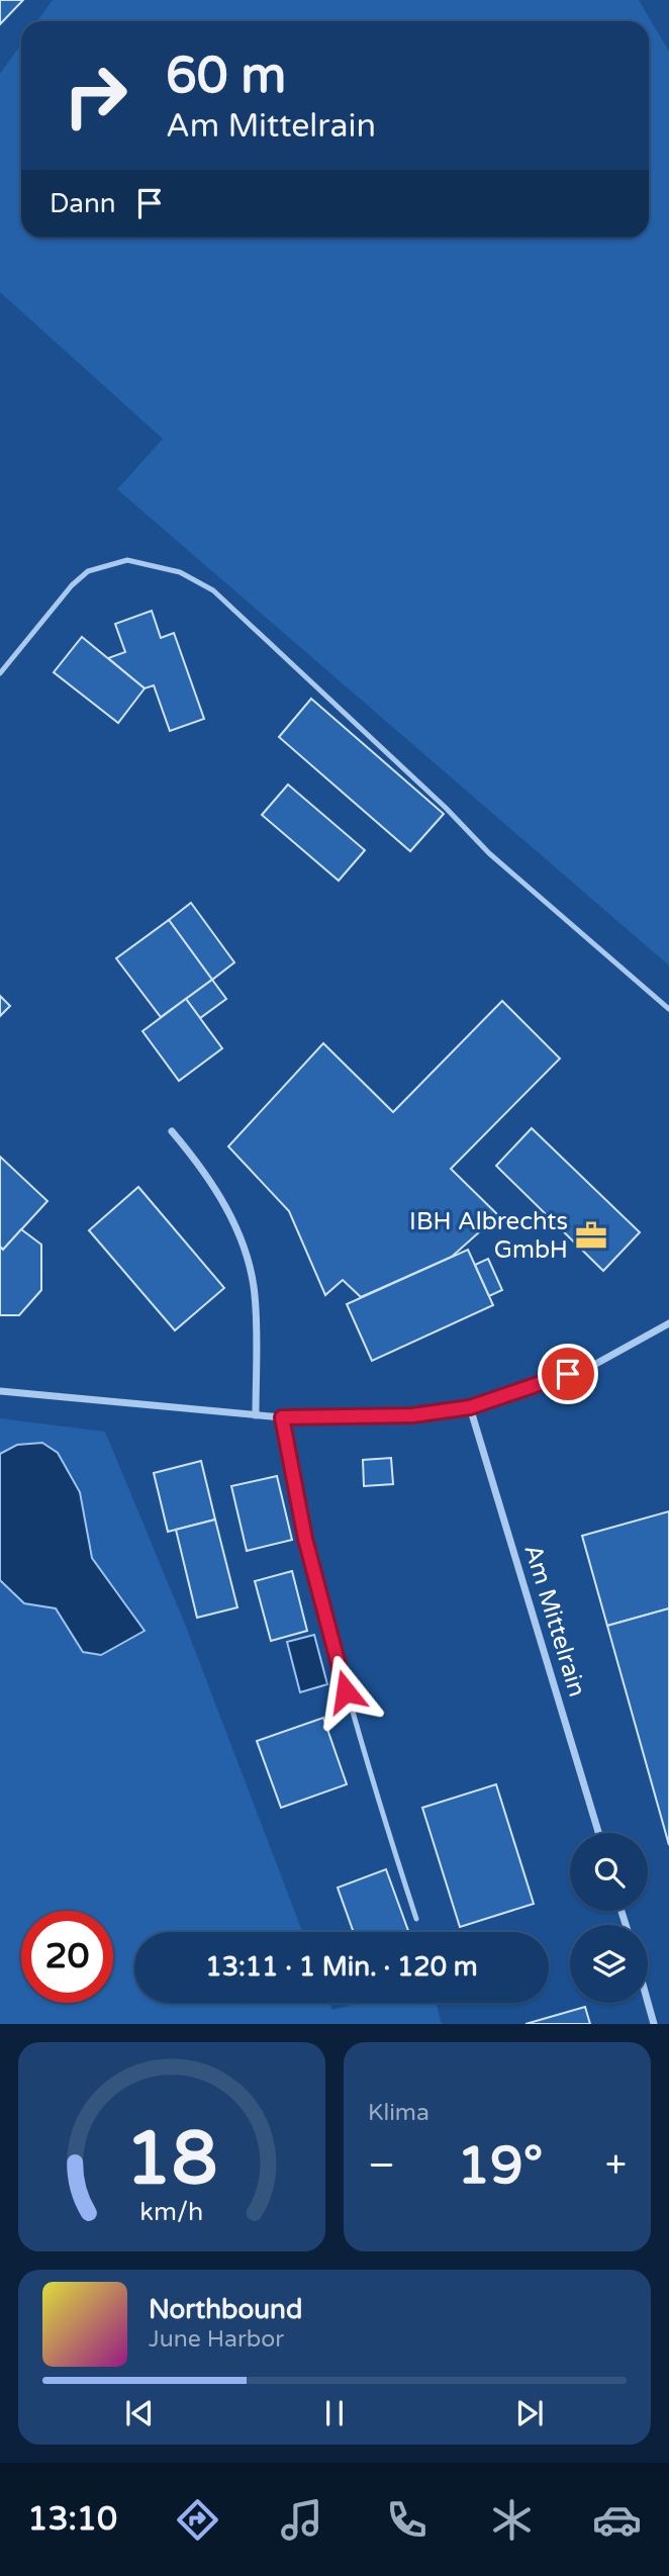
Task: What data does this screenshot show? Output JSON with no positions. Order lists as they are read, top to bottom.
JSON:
{
  "streets": {
    "street": ["Am Mittelrain"]
  },
  "places": {
    "office": ["IBH Albrechts GmbH"]
  },
  "page": {
    "turn": ["60 m", "Am Mittelrain"],
    "then": "Dann",
    "limit": "20",
    "trip": "13:11 · 1 Min. · 120 m",
    "tile": "Klima",
    "heat": ["−", "19°", "+"],
    "song": ["Northbound", "June Harbor"],
    "tabs": "13:10",
    "gauge": ["18", "km/h"]
  }
}
